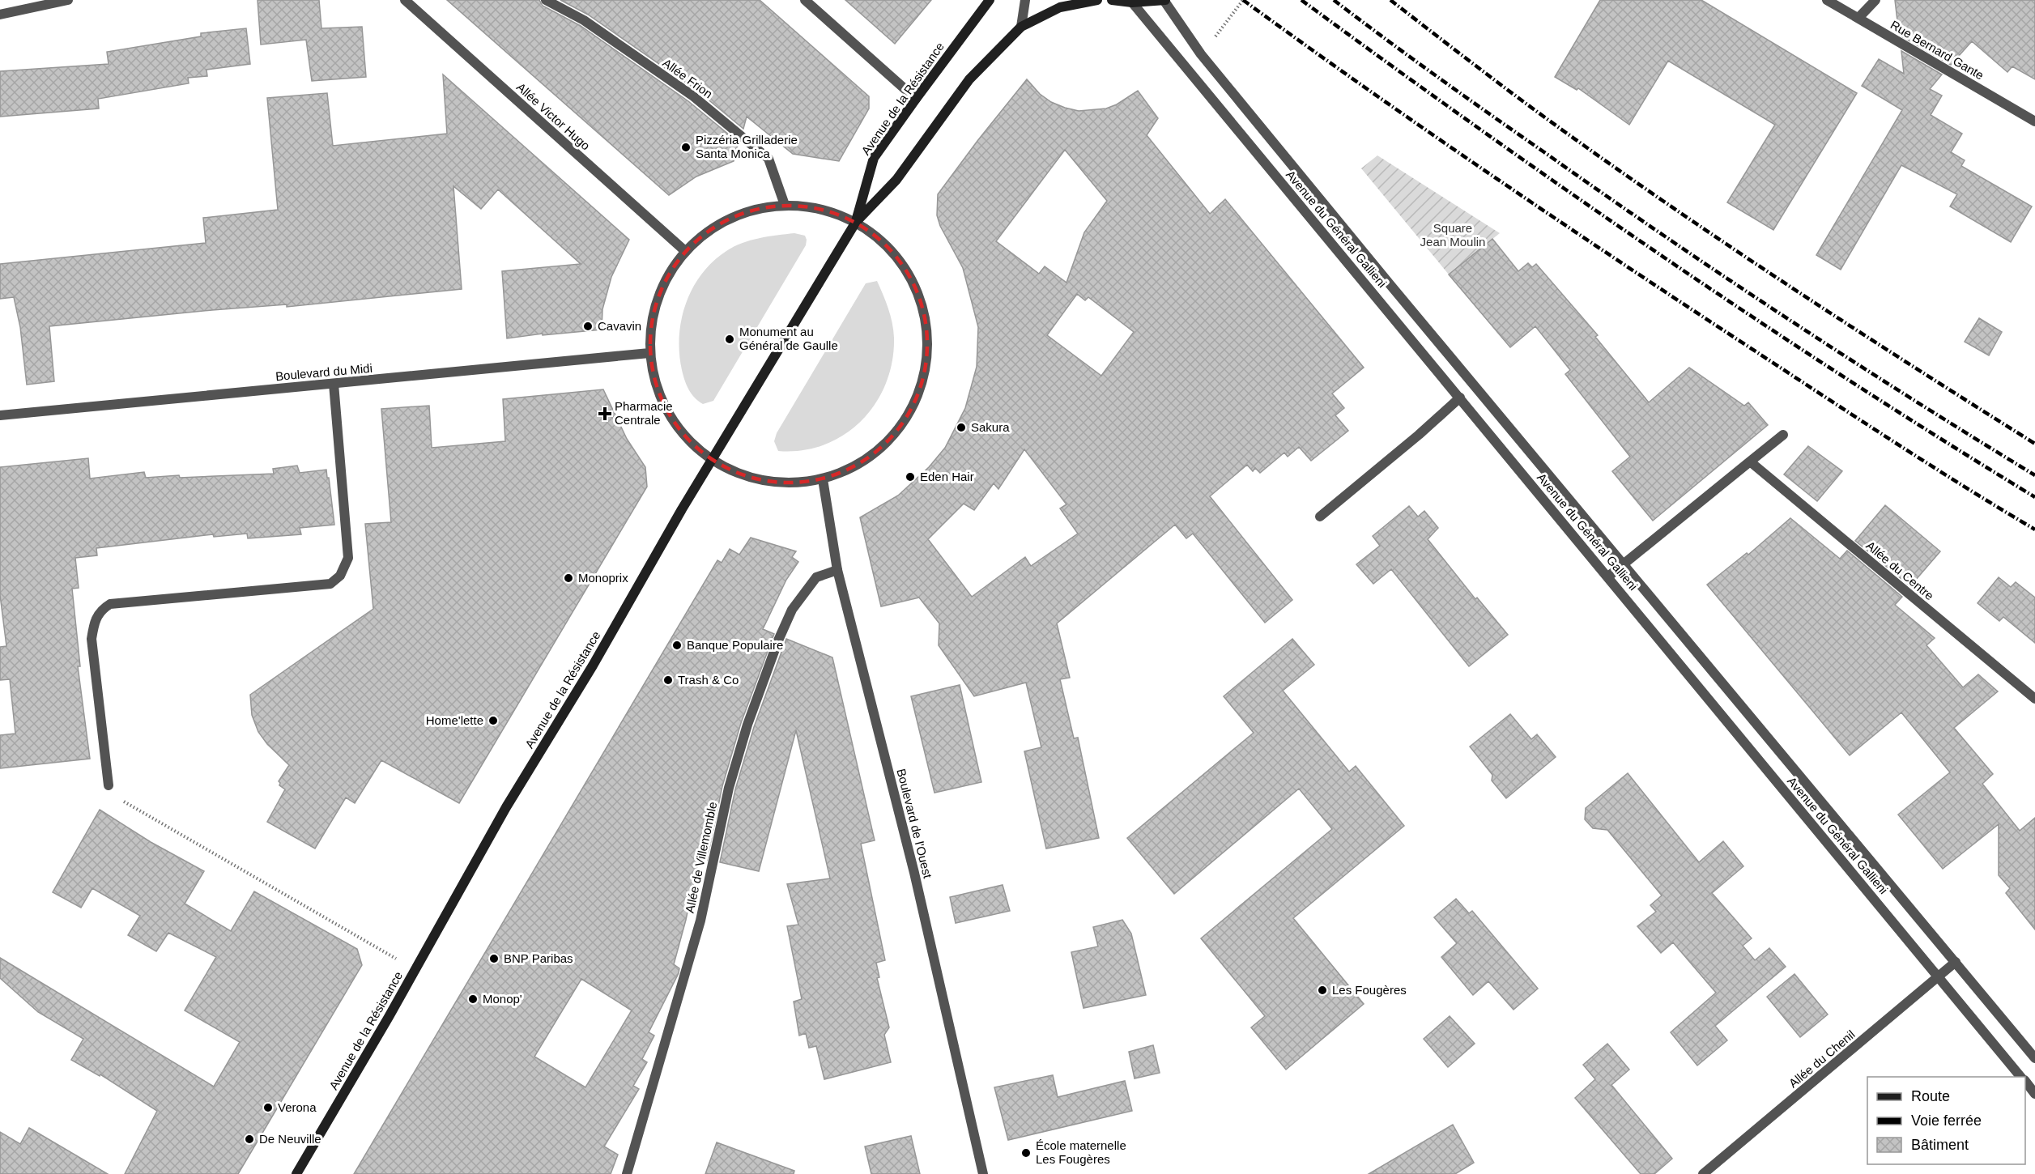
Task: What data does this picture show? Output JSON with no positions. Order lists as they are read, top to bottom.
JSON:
{
  "streets": {
    "main road": ["Avenue de la Résistance"],
    "street": [
      "Rue Bernard Gante",
      "Allée Frion",
      "Allée Victor Hugo",
      "Avenue du Général Gallieni",
      "Boulevard du Midi",
      "Allée du Centre",
      "Boulevard de l'Ouest",
      "Allée de Villemomble",
      "Allée du Chenil"
    ]
  },
  "crossings": [
    ["Avenue du Général Gallieni", "Allée du Chenil"],
    ["Boulevard de l'Ouest", "Allée de Villemomble"]
  ],
  "parks": ["Square Jean Moulin"],
  "places": {
    "other": [
      "Pizzéria Grilladerie Santa Monica",
      "Cavavin",
      "Monument au Général de Gaulle",
      "Sakura",
      "Eden Hair",
      "Monoprix",
      "Banque Populaire",
      "Trash & Co",
      "Home'lette",
      "BNP Paribas",
      "Les Fougères",
      "Monop'",
      "Verona",
      "De Neuville",
      "École maternelle Les Fougères"
    ],
    "health": ["Pharmacie Centrale"]
  },
  "legend": ["Route", "Voie ferrée", "Bâtiment"]
}
